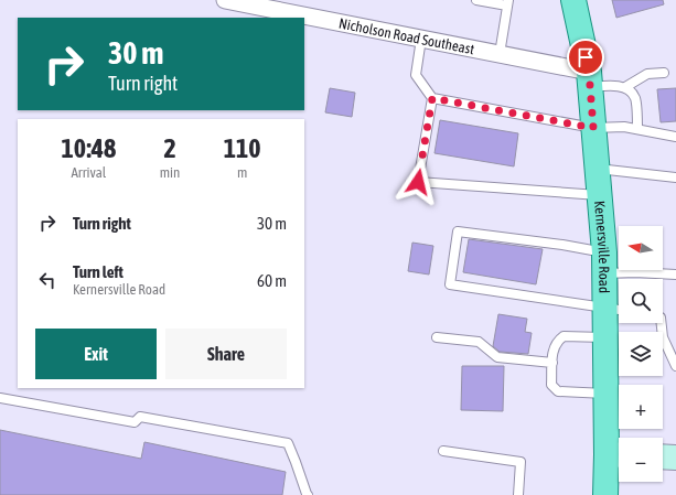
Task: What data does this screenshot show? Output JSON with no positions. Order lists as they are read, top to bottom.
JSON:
{
  "streets": {
    "main road": ["Kernersville Road"],
    "street": ["Nicholson Road Southeast"]
  },
  "crossings": [
    ["Nicholson Road Southeast", "Kernersville Road"]
  ],
  "north": "left",
  "page": {
    "turn": ["30 m", "Turn right"],
    "eta": [
      "10:48",
      "Arrival",
      "2",
      "min",
      "110",
      "m"
    ],
    "list": [
      {
        "name": "Turn right",
        "value": "30 m"
      },
      {
        "name": "Turn left",
        "note": "Kernersville Road",
        "value": "60 m"
      }
    ],
    "map_buttons": ["+", "−"],
    "buttons": ["Exit", "Share"]
  }
}
